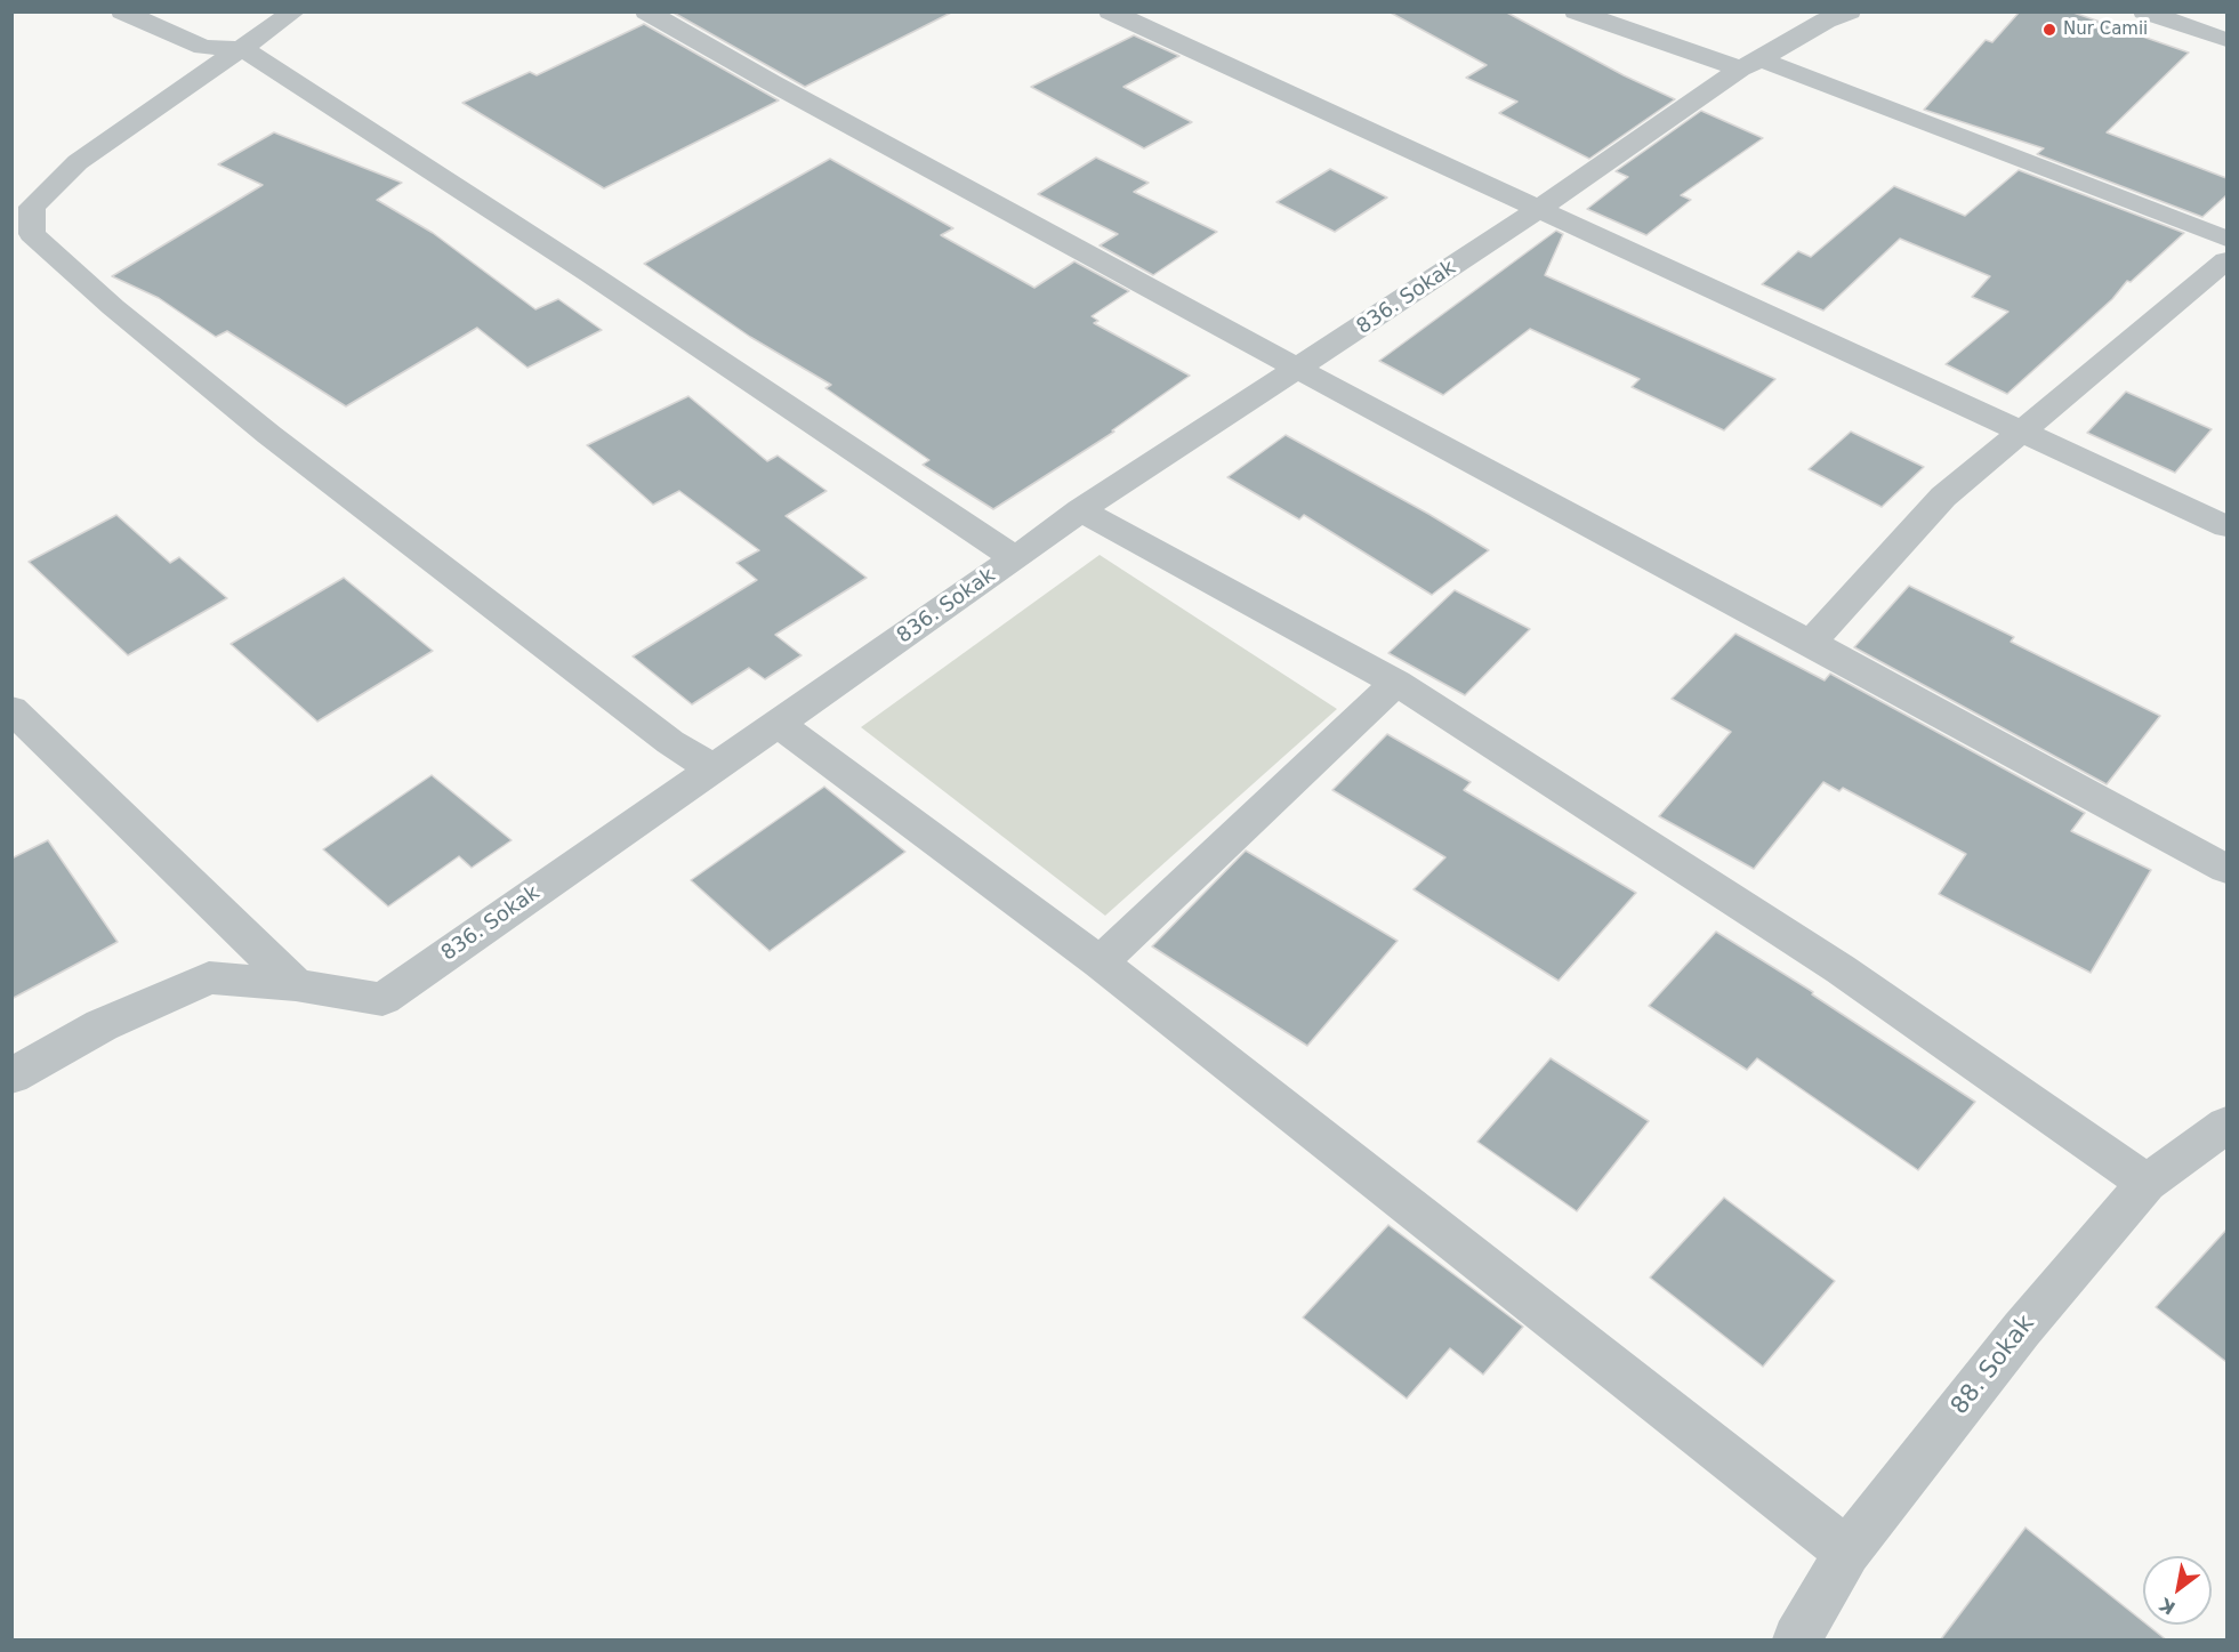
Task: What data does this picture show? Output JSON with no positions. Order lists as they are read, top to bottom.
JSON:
{
  "streets": {
    "street": ["836. Sokak", "88. Sokak"]
  },
  "places": ["Nur Camii"],
  "north": "bottom left"
}
